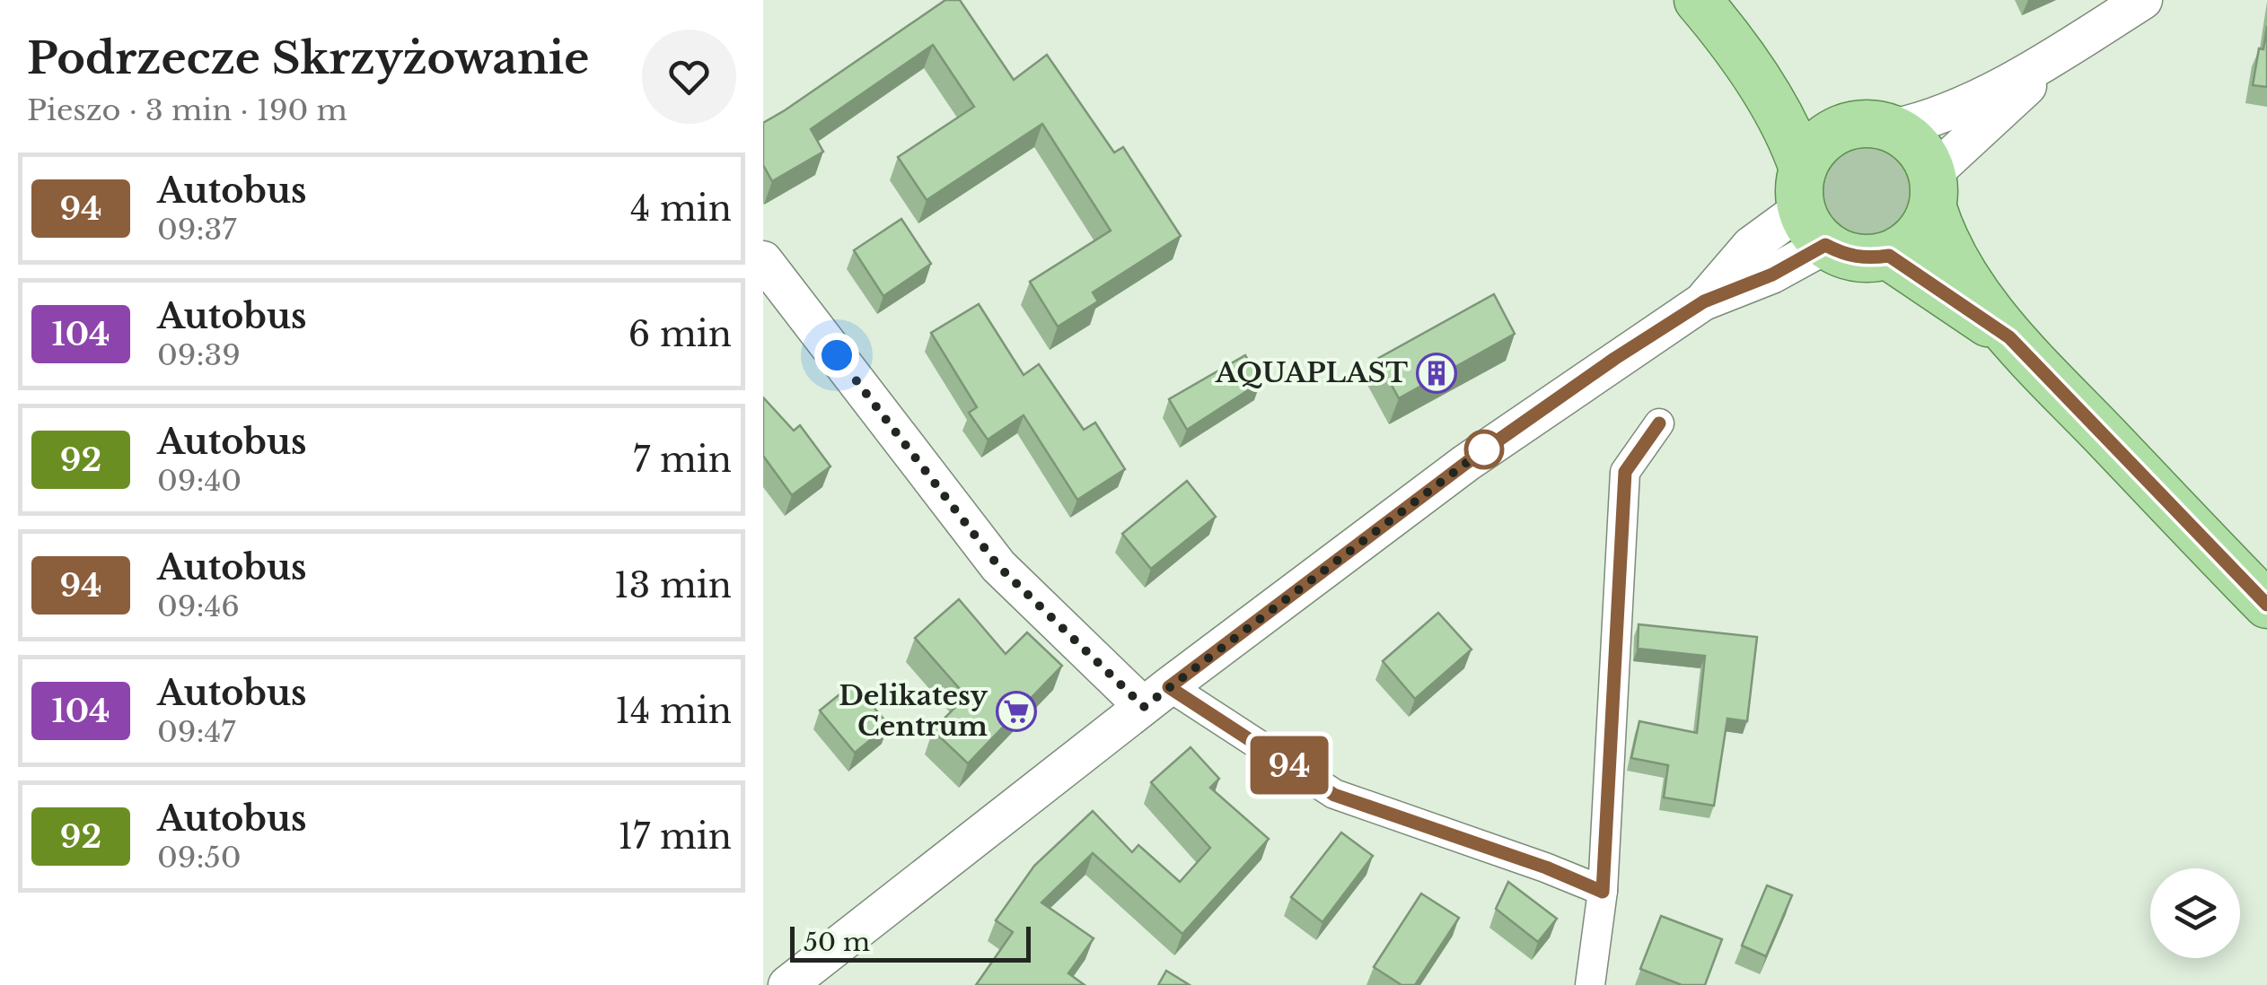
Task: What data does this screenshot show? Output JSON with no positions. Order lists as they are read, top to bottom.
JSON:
{
  "places": {
    "building": ["AQUAPLAST"],
    "supermarket": ["Delikatesy Centrum"]
  },
  "lines": ["bus line 94"],
  "scale_bar": "50 m",
  "page": {
    "heading": ["Podrzecze Skrzyżowanie", "Pieszo · 3 min · 190 m"],
    "on_map": "94",
    "list": [
      {
        "mark": "94",
        "name": "Autobus",
        "note": "09:37",
        "value": "4 min"
      },
      {
        "mark": "104",
        "name": "Autobus",
        "note": "09:39",
        "value": "6 min"
      },
      {
        "mark": "92",
        "name": "Autobus",
        "note": "09:40",
        "value": "7 min"
      },
      {
        "mark": "94",
        "name": "Autobus",
        "note": "09:46",
        "value": "13 min"
      },
      {
        "mark": "104",
        "name": "Autobus",
        "note": "09:47",
        "value": "14 min"
      },
      {
        "mark": "92",
        "name": "Autobus",
        "note": "09:50",
        "value": "17 min"
      }
    ],
    "scale": "50 m"
  }
}
